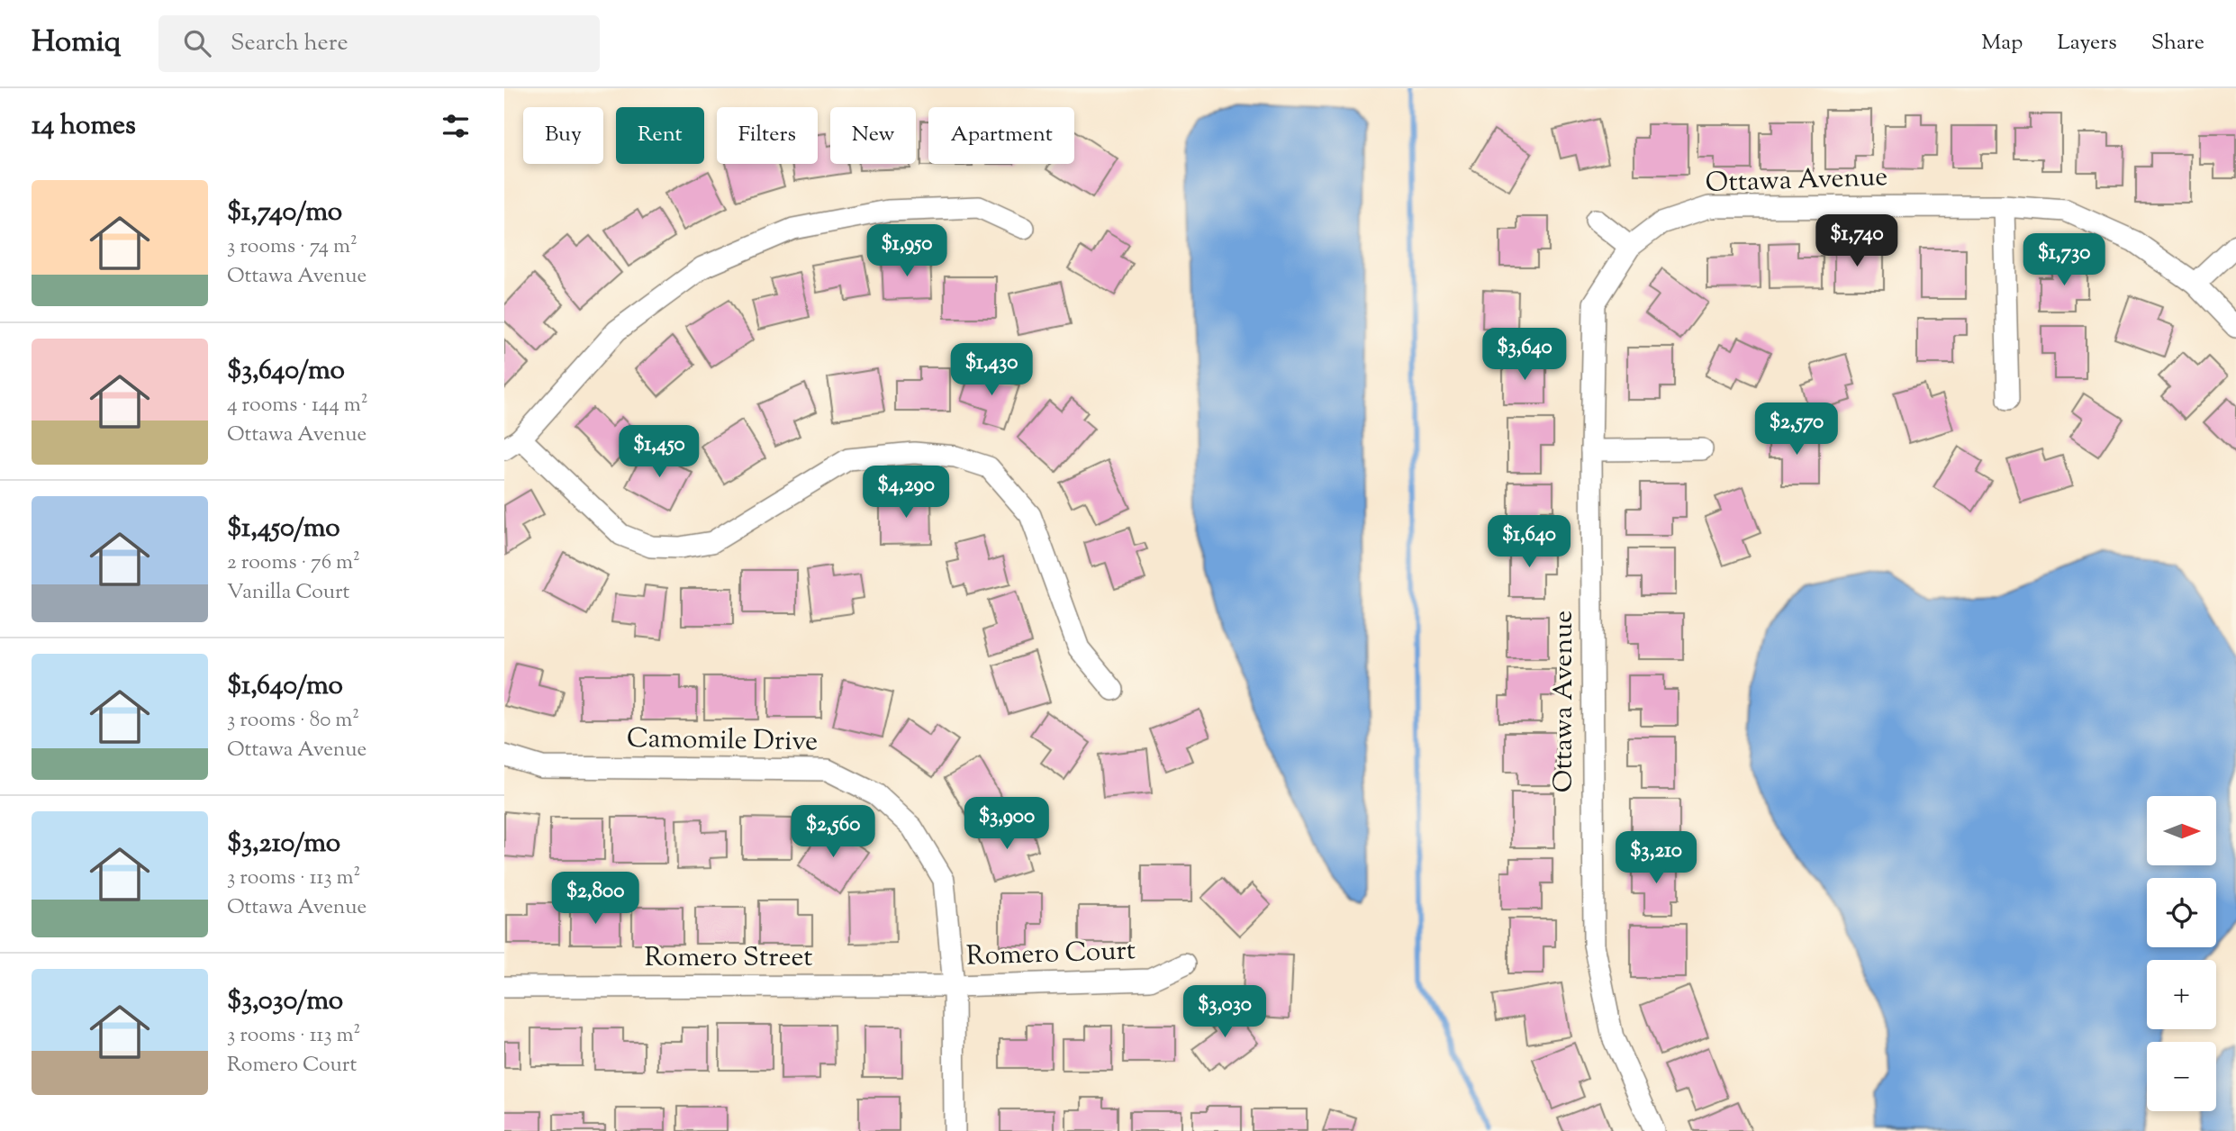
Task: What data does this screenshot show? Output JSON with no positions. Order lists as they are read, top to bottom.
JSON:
{
  "streets": {
    "street": [
      "Ottawa Avenue",
      "Camomile Drive",
      "Romero Court",
      "Romero Street"
    ]
  },
  "crossings": [
    ["Camomile Drive", "Romero Court"],
    ["Camomile Drive", "Romero Street"],
    ["Romero Court", "Romero Street"]
  ],
  "north": "right",
  "page": {
    "header": "Homiq",
    "search": "Search here",
    "nav": ["Map", "Layers", "Share"],
    "heading": "14 homes",
    "chip": [
      "Buy",
      "Rent",
      "Filters",
      "New",
      "Apartment"
    ],
    "list": [
      {
        "name": "$1,740/mo",
        "note": "3 rooms · 74 m² · Ottawa Avenue"
      },
      {
        "name": "$3,640/mo",
        "note": "4 rooms · 144 m² · Ottawa Avenue"
      },
      {
        "name": "$1,450/mo",
        "note": "2 rooms · 76 m² · Vanilla Court"
      },
      {
        "name": "$1,640/mo",
        "note": "3 rooms · 80 m² · Ottawa Avenue"
      },
      {
        "name": "$3,210/mo",
        "note": "3 rooms · 113 m² · Ottawa Avenue"
      },
      {
        "name": "$3,030/mo",
        "note": "3 rooms · 113 m² · Romero Court"
      }
    ],
    "price": [
      "$1,740",
      "$1,950",
      "$1,730",
      "$3,640",
      "$1,430",
      "$2,570",
      "$1,450",
      "$4,290",
      "$1,640",
      "$3,900",
      "$2,560",
      "$3,210",
      "$2,800",
      "$3,030"
    ],
    "map_buttons": ["+", "−"]
  }
}
